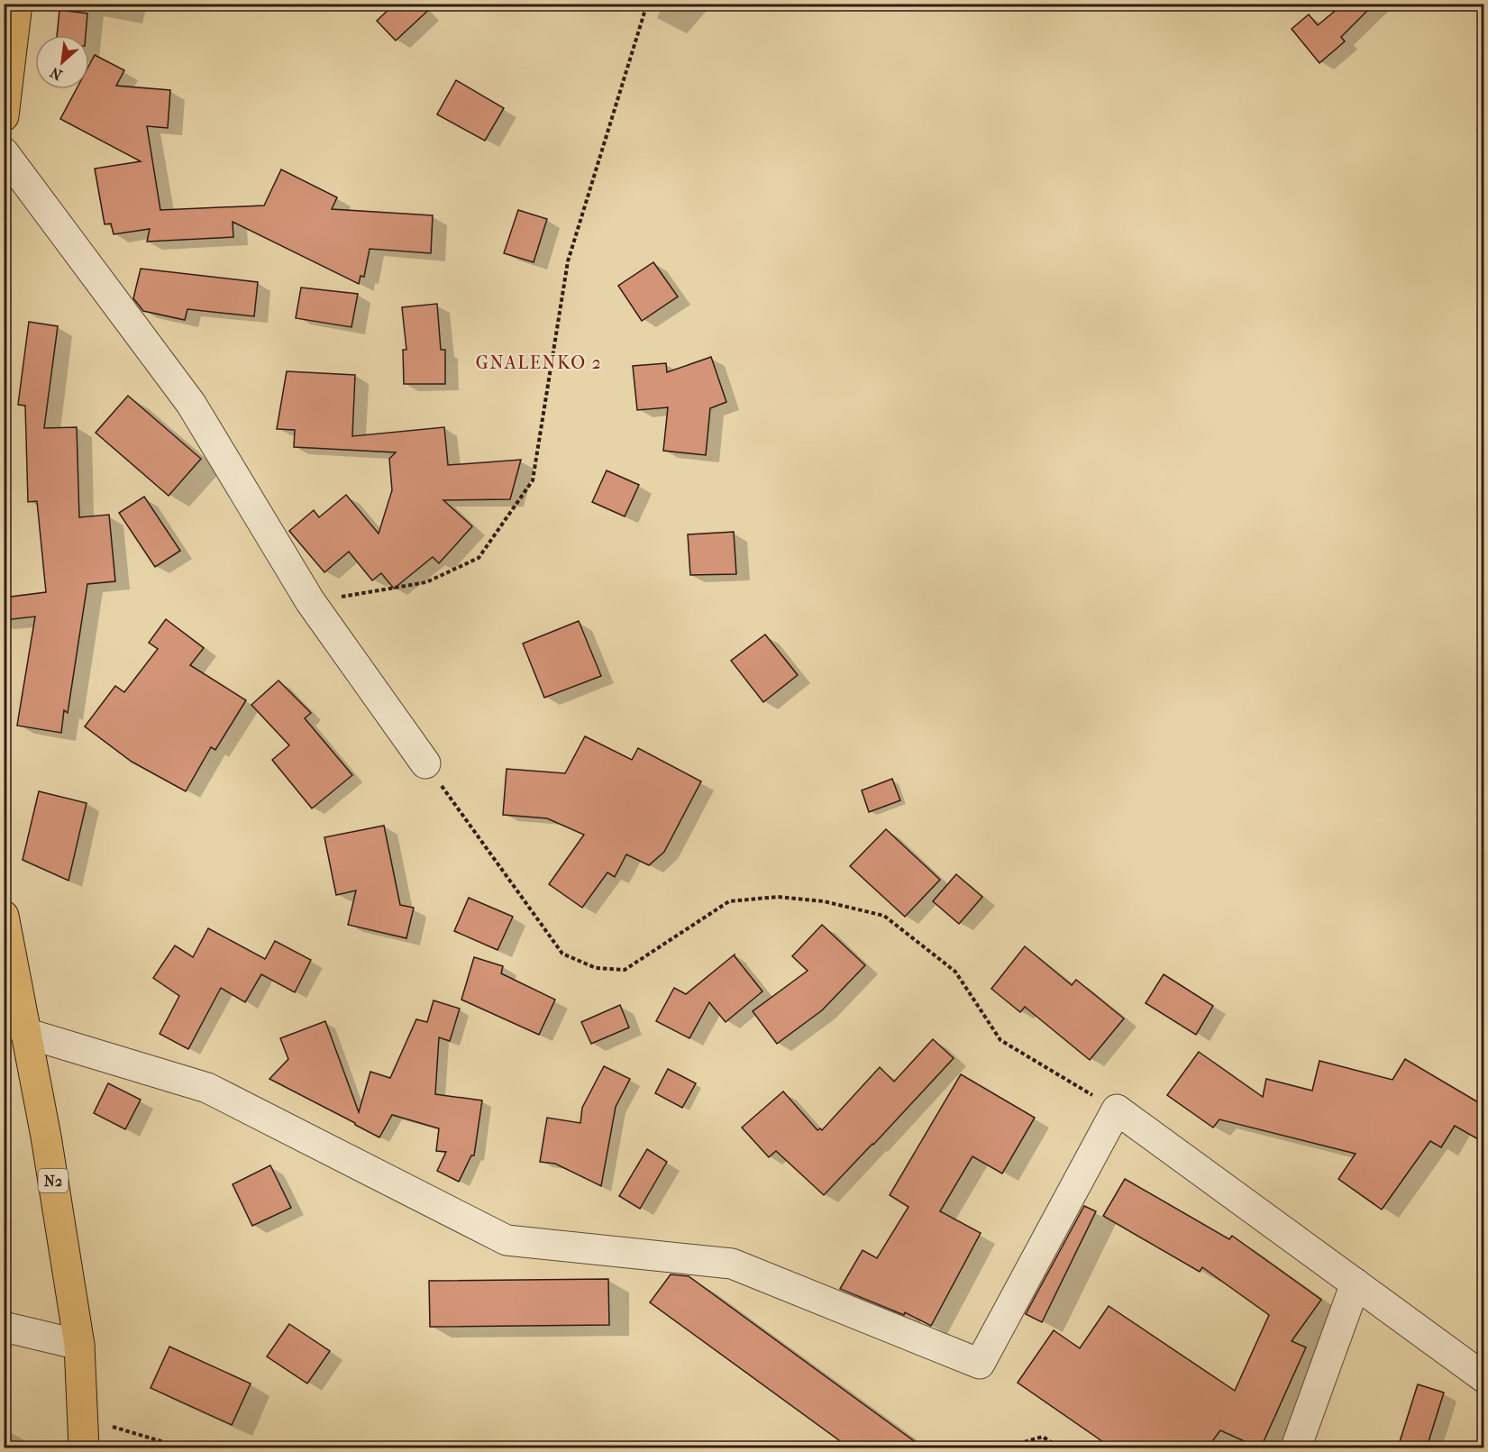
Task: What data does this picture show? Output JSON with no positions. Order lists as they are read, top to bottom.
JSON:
{
  "streets": {
    "highway": ["N2"]
  },
  "districts": ["GNALENKO 2"],
  "north": "bottom left"
}
